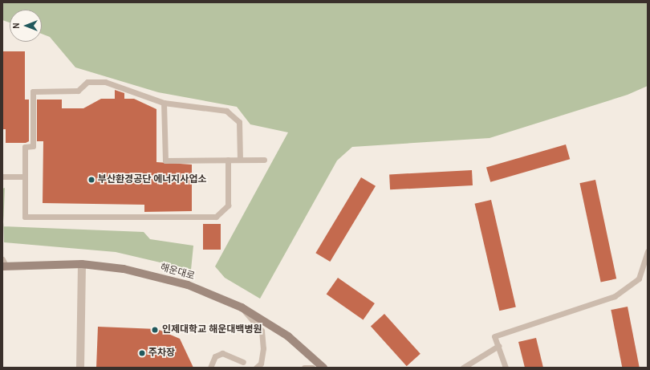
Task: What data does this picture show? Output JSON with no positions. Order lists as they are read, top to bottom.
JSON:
{
  "streets": {
    "main road": ["해운대로"]
  },
  "places": ["부산환경공단 에너지사업소", "인제대학교 해운대백병원", "주차장"],
  "north": "left"
}
